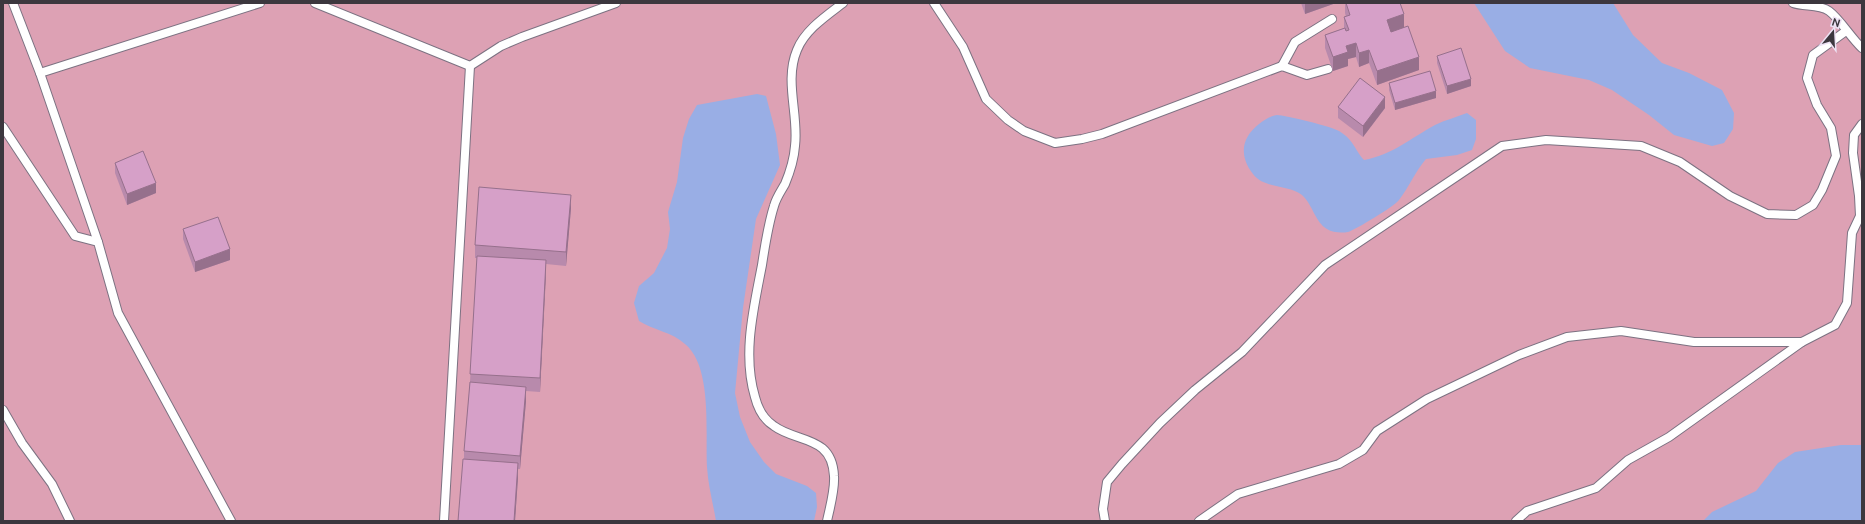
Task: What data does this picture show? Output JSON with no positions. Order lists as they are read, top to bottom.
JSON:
{
  "north": "top"
}
